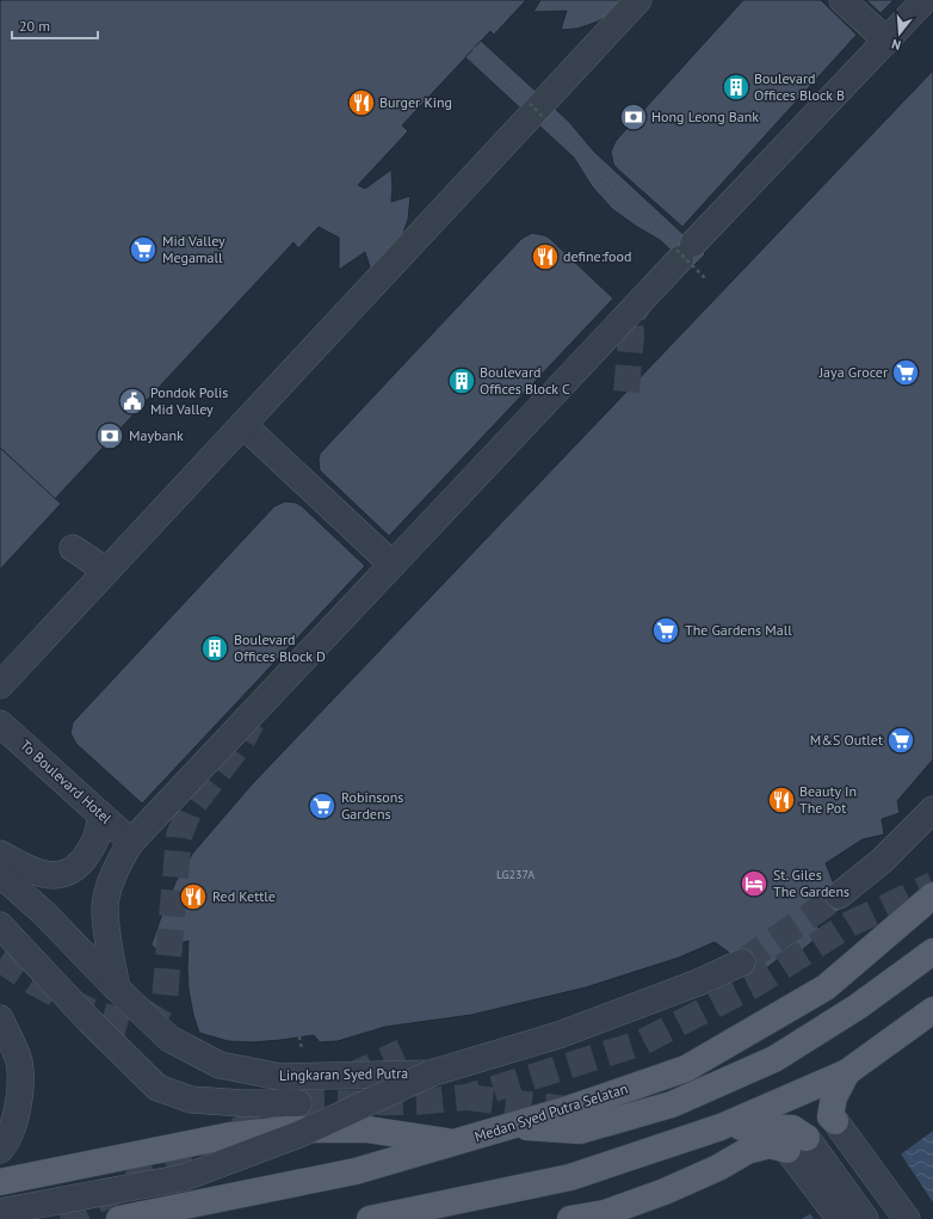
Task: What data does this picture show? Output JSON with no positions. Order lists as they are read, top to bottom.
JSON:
{
  "streets": {
    "main road": ["Medan Syed Putra Selatan"],
    "street": ["To Boulevard Hotel", "Lingkaran Syed Putra"]
  },
  "places": {
    "building": ["Boulevard Offices Block B", "Boulevard Offices Block C", "Boulevard Offices Block D"],
    "restaurant": [
      "Burger King",
      "define:food",
      "Beauty In The Pot",
      "Red Kettle"
    ],
    "bank": ["Hong Leong Bank", "Maybank"],
    "supermarket": [
      "Mid Valley Megamall",
      "Jaya Grocer",
      "The Gardens Mall",
      "M&S Outlet",
      "Robinsons Gardens"
    ],
    "public building": ["Pondok Polis Mid Valley"],
    "hotel": ["St. Giles The Gardens"]
  },
  "house_numbers": ["LG237A"],
  "scale_bar": "20 m",
  "north": "bottom"
}
